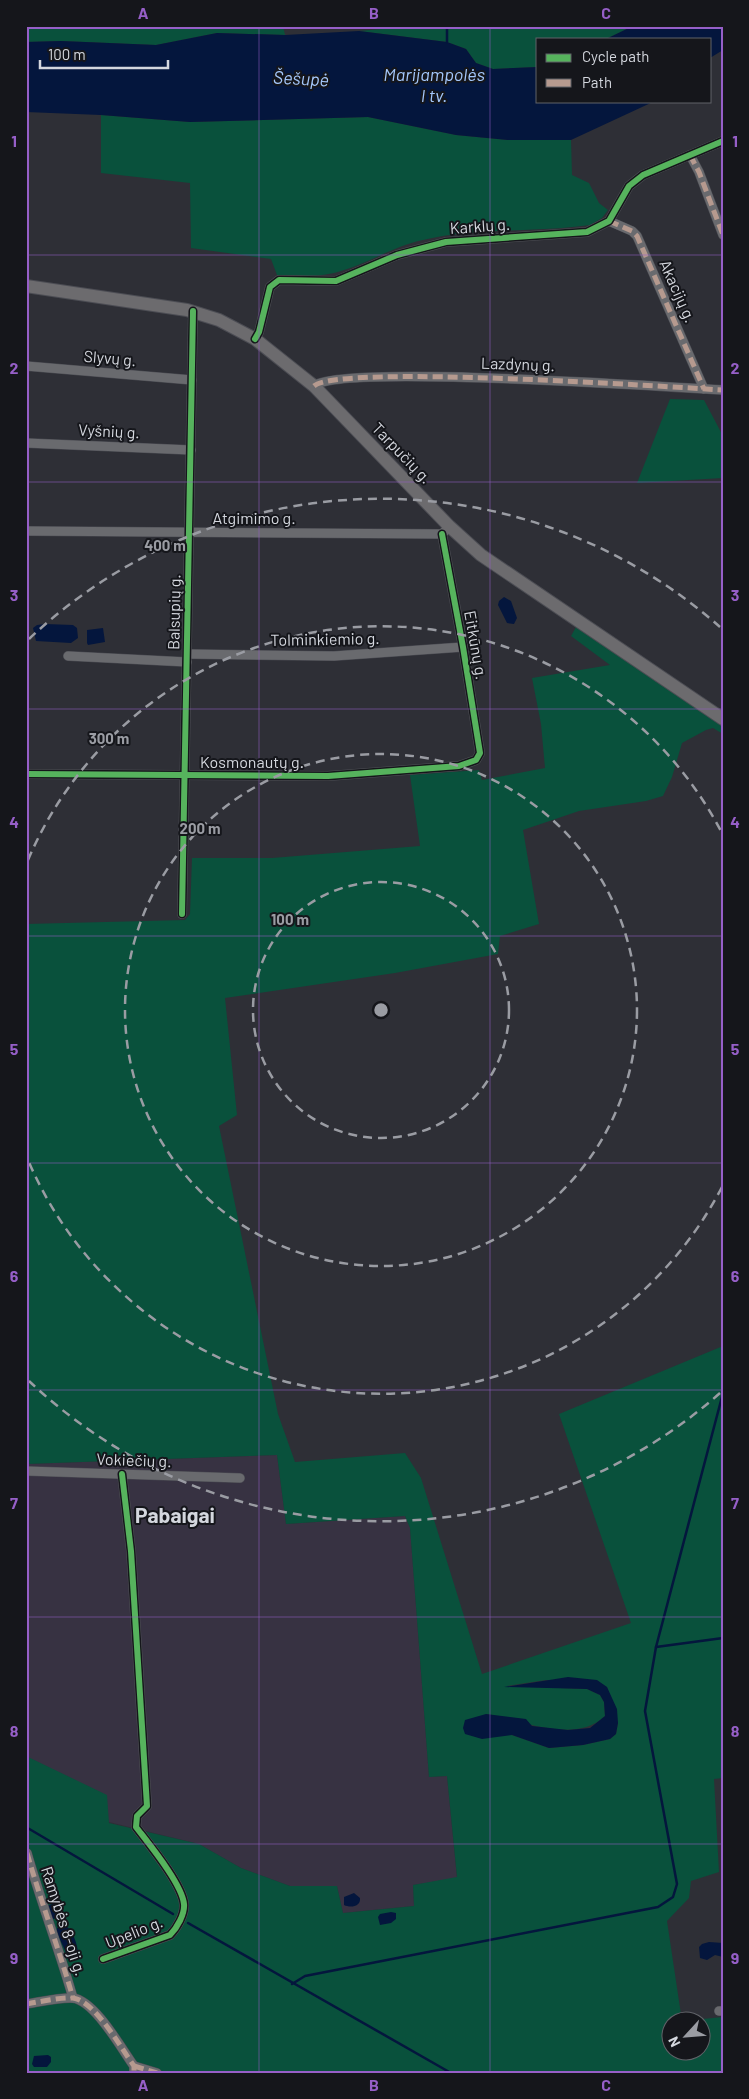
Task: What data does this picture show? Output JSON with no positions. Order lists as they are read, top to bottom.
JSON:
{
  "streets": {
    "main road": ["Tarpučių g."],
    "street": [
      "Karklų g.",
      "Akacijų g.",
      "Slyvų g.",
      "Lazdynų g.",
      "Vyšnių g.",
      "Atgimimo g.",
      "Balsupių g.",
      "Tolminkiemio g.",
      "Eitkūnų g.",
      "Kosmonautų g.",
      "Vokiečių g.",
      "Ramybės 8-oji g.",
      "Upelio g."
    ]
  },
  "crossings": [
    ["Karklų g.", "Akacijų g."],
    ["Karklų g.", "Tarpučių g."],
    ["Akacijų g.", "Lazdynų g."],
    ["Slyvų g.", "Balsupių g."],
    ["Lazdynų g.", "Tarpučių g."],
    ["Vyšnių g.", "Balsupių g."],
    ["Tarpučių g.", "Atgimimo g."],
    ["Tarpučių g.", "Balsupių g."],
    ["Tarpučių g.", "Eitkūnų g."],
    ["Atgimimo g.", "Balsupių g."],
    ["Atgimimo g.", "Eitkūnų g."],
    ["Balsupių g.", "Tolminkiemio g."],
    ["Balsupių g.", "Kosmonautų g."],
    ["Tolminkiemio g.", "Eitkūnų g."],
    ["Eitkūnų g.", "Kosmonautų g."],
    ["Vokiečių g.", "Upelio g."]
  ],
  "districts": ["Pabaigai"],
  "water": ["Marijampolės I tv.", "Šešupė"],
  "legend": ["Cycle path", "Path"],
  "scale_bar": "100 m",
  "north": "bottom left",
  "grid": {
    "columns": ["A", "B", "C"],
    "rows": [
      "1",
      "2",
      "3",
      "4",
      "5",
      "6",
      "7",
      "8",
      "9"
    ]
  },
  "rings": [
    "400 m",
    "300 m",
    "200 m",
    "100 m"
  ]
}
